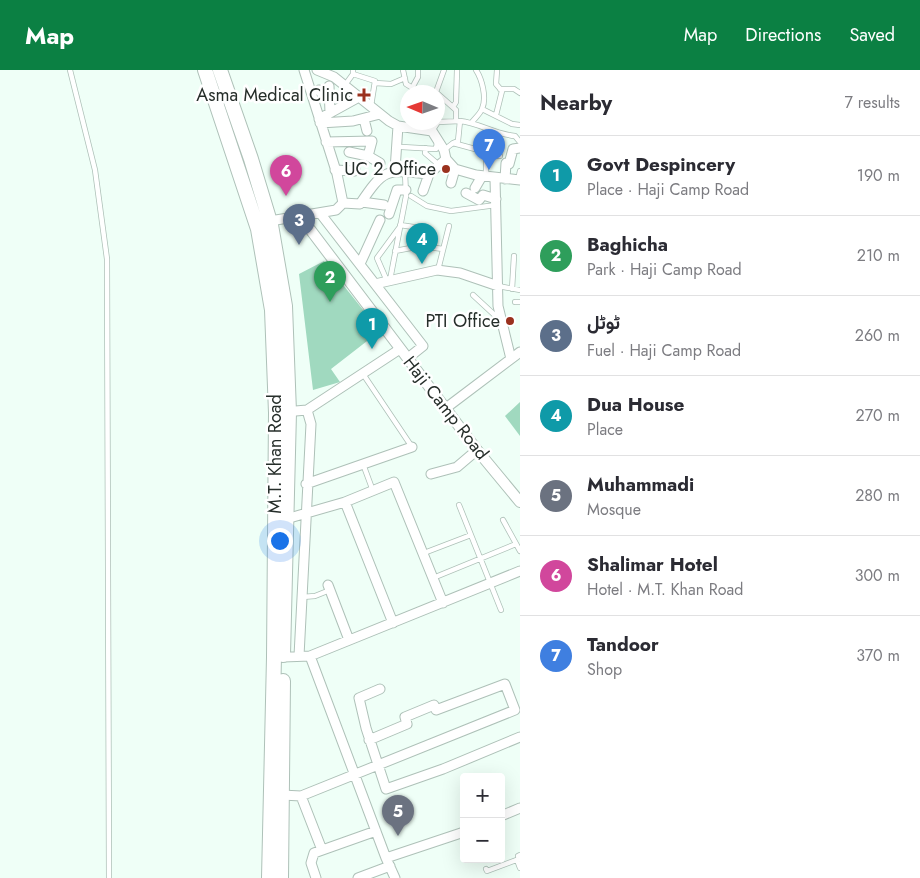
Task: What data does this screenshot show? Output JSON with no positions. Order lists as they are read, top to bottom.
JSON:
{
  "streets": {
    "highway": ["M.T. Khan Road"],
    "street": ["Haji Camp Road"]
  },
  "places": {
    "health": ["Asma Medical Clinic"],
    "other": ["UC 2 Office", "PTI Office"]
  },
  "north": "left",
  "page": {
    "header": "Map",
    "nav": ["Map", "Directions", "Saved"],
    "heading": ["Nearby", "7 results"],
    "pins": [
      "7",
      "6",
      "3",
      "4",
      "2",
      "1",
      "5"
    ],
    "list": [
      {
        "mark": "1",
        "name": "Govt Despincery",
        "note": "Place · Haji Camp Road",
        "value": "190 m"
      },
      {
        "mark": "2",
        "name": "Baghicha",
        "note": "Park · Haji Camp Road",
        "value": "210 m"
      },
      {
        "mark": "3",
        "name": "ٹوٹل",
        "note": "Fuel · Haji Camp Road",
        "value": "260 m"
      },
      {
        "mark": "4",
        "name": "Dua House",
        "note": "Place",
        "value": "270 m"
      },
      {
        "mark": "5",
        "name": "Muhammadi",
        "note": "Mosque",
        "value": "280 m"
      },
      {
        "mark": "6",
        "name": "Shalimar Hotel",
        "note": "Hotel · M.T. Khan Road",
        "value": "300 m"
      },
      {
        "mark": "7",
        "name": "Tandoor",
        "note": "Shop",
        "value": "370 m"
      }
    ],
    "map_buttons": ["+", "−"]
  }
}
